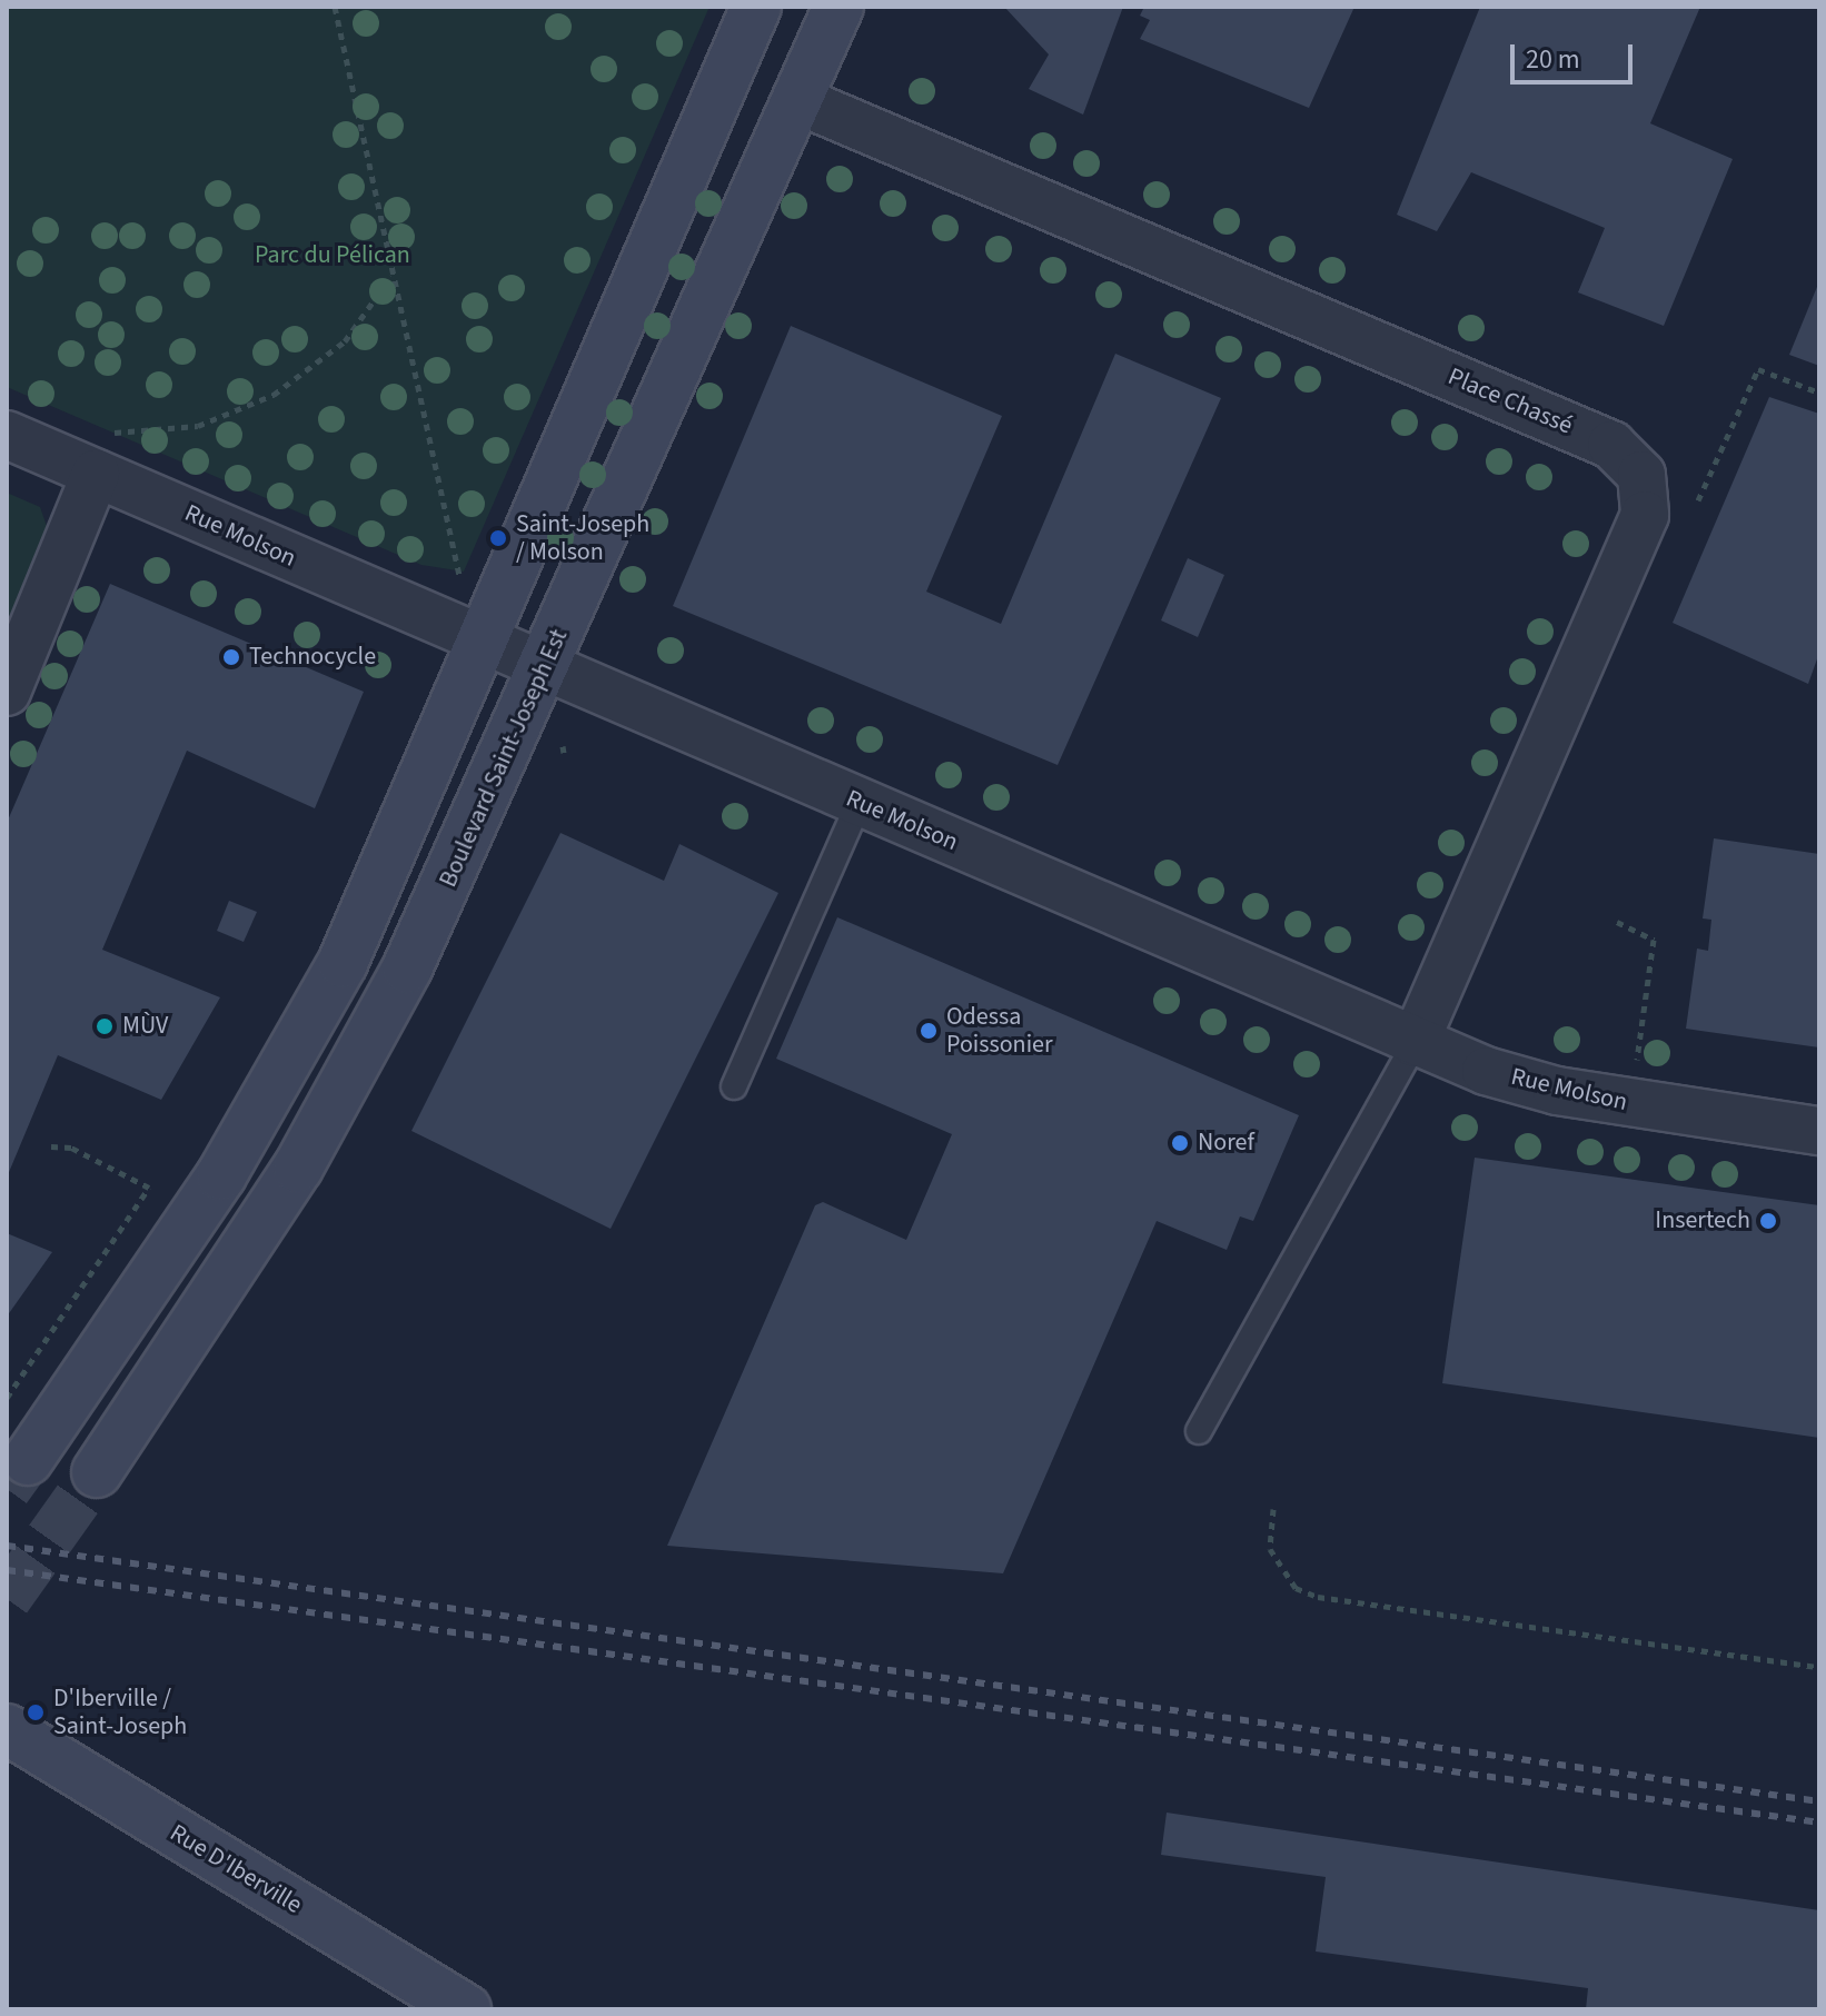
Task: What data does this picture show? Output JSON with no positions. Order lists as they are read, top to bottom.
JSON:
{
  "streets": {
    "main road": ["Boulevard Saint-Joseph Est", "Rue D'Iberville"],
    "street": ["Place Chassé", "Rue Molson"]
  },
  "crossings": [
    ["Place Chassé", "Rue Molson"],
    ["Place Chassé", "Boulevard Saint-Joseph Est"],
    ["Rue Molson", "Boulevard Saint-Joseph Est"]
  ],
  "parks": ["Parc du Pélican"],
  "places": [
    "Saint-Joseph / Molson",
    "Technocycle",
    "MÙV",
    "Odessa Poissonier",
    "Noref",
    "Insertech",
    "D'Iberville / Saint-Joseph"
  ],
  "scale_bar": "20 m"
}
